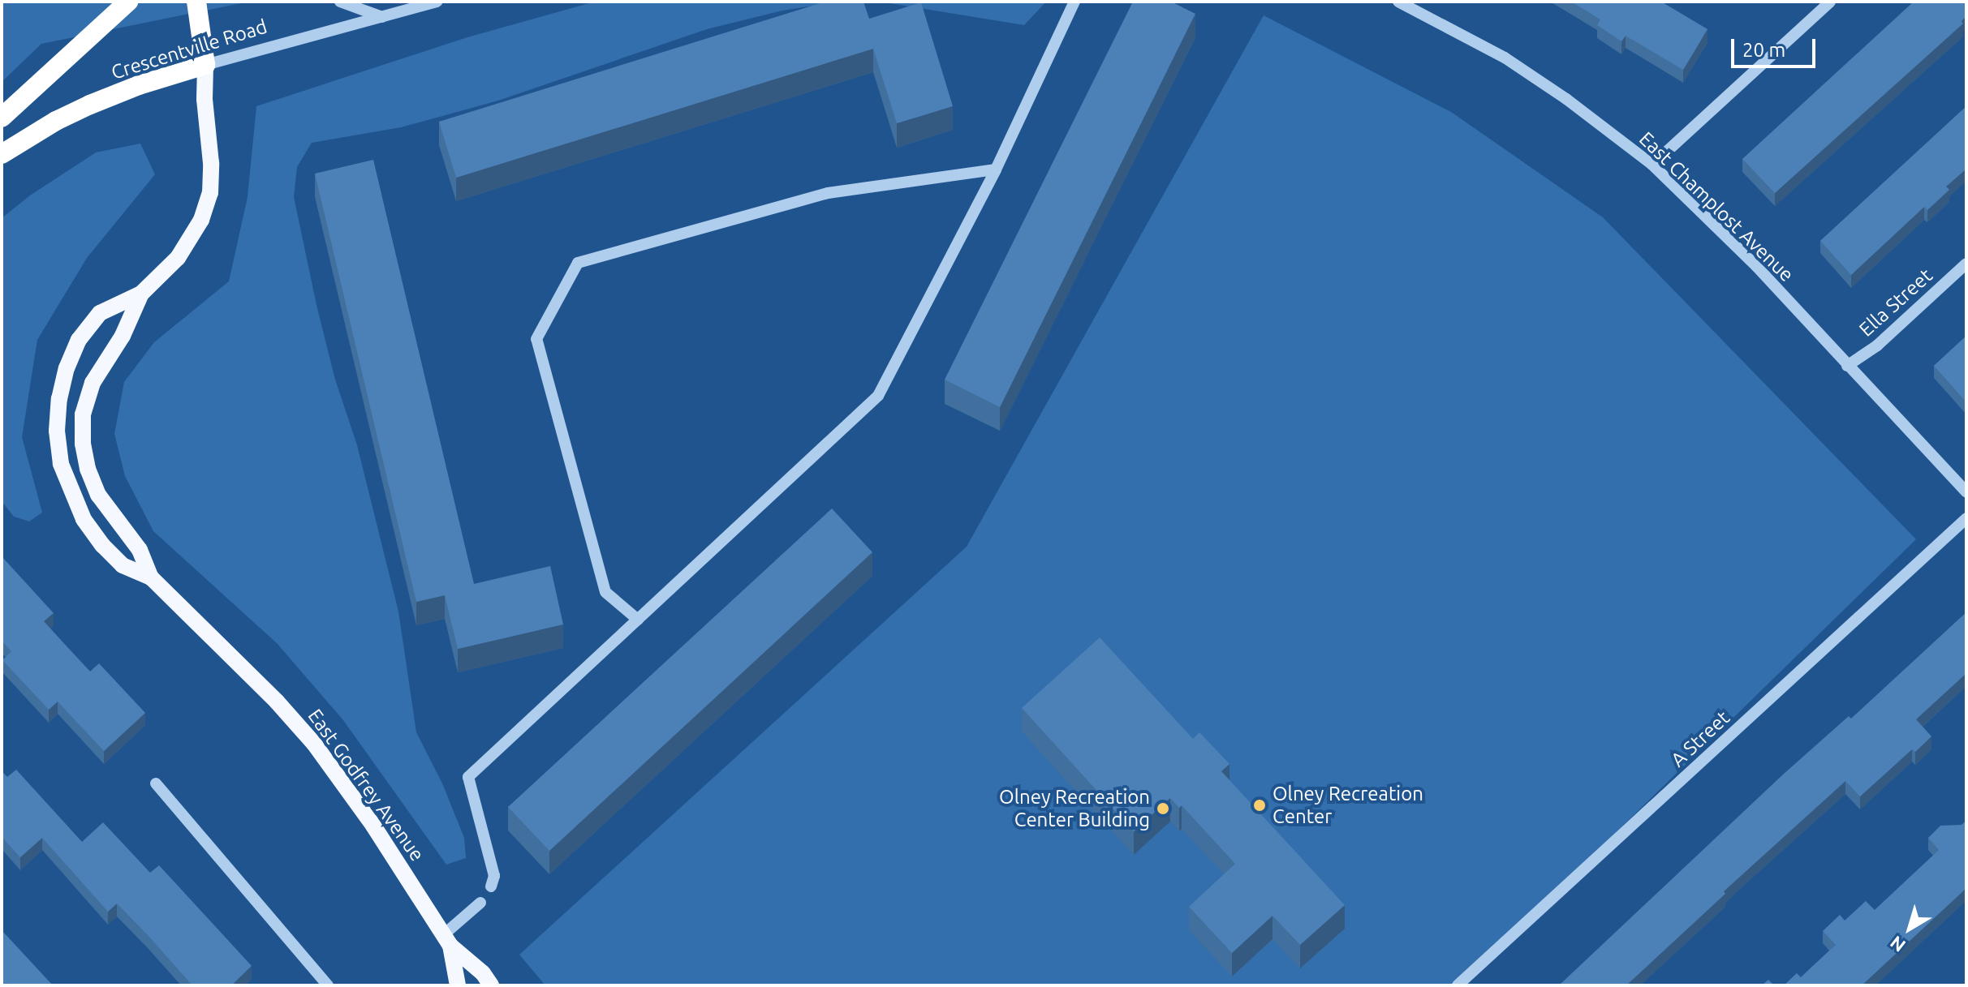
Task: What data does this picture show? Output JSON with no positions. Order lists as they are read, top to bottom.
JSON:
{
  "streets": {
    "highway": ["Crescentville Road"],
    "main road": ["East Godfrey Avenue"],
    "street": ["East Champlost Avenue", "Ella Street", "A Street"]
  },
  "crossings": [
    ["Crescentville Road", "East Godfrey Avenue"],
    ["East Champlost Avenue", "Ella Street"]
  ],
  "places": ["Olney Recreation Center", "Olney Recreation Center Building"],
  "scale_bar": "20 m",
  "north": "bottom left"
}
